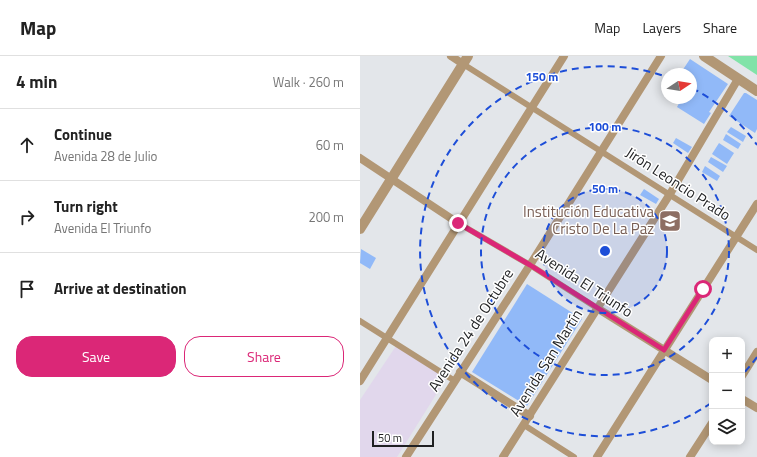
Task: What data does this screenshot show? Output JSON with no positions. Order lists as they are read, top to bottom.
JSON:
{
  "streets": {
    "street": [
      "Jirón Leoncio Prado",
      "Avenida El Triunfo",
      "Avenida 24 de Octubre",
      "Avenida San Martín"
    ]
  },
  "crossings": [
    ["Jirón Leoncio Prado", "Avenida 24 de Octubre"],
    ["Jirón Leoncio Prado", "Avenida San Martín"],
    ["Avenida El Triunfo", "Avenida 24 de Octubre"],
    ["Avenida El Triunfo", "Avenida San Martín"]
  ],
  "places": {
    "school or university": ["Institución Educativa Cristo De La Paz"]
  },
  "scale_bar": "50 m",
  "north": "right",
  "page": {
    "header": "Map",
    "nav": ["Map", "Layers", "Share"],
    "heading": ["4 min", "Walk · 260 m"],
    "list": [
      ["Continue", "Avenida 28 de Julio", "60 m"],
      ["Turn right", "Avenida El Triunfo", "200 m"],
      "Arrive at destination"
    ],
    "buttons": ["Save", "Share"],
    "map_buttons": ["+", "−"],
    "scale": "50 m"
  },
  "rings": ["150 m", "100 m", "50 m"]
}
